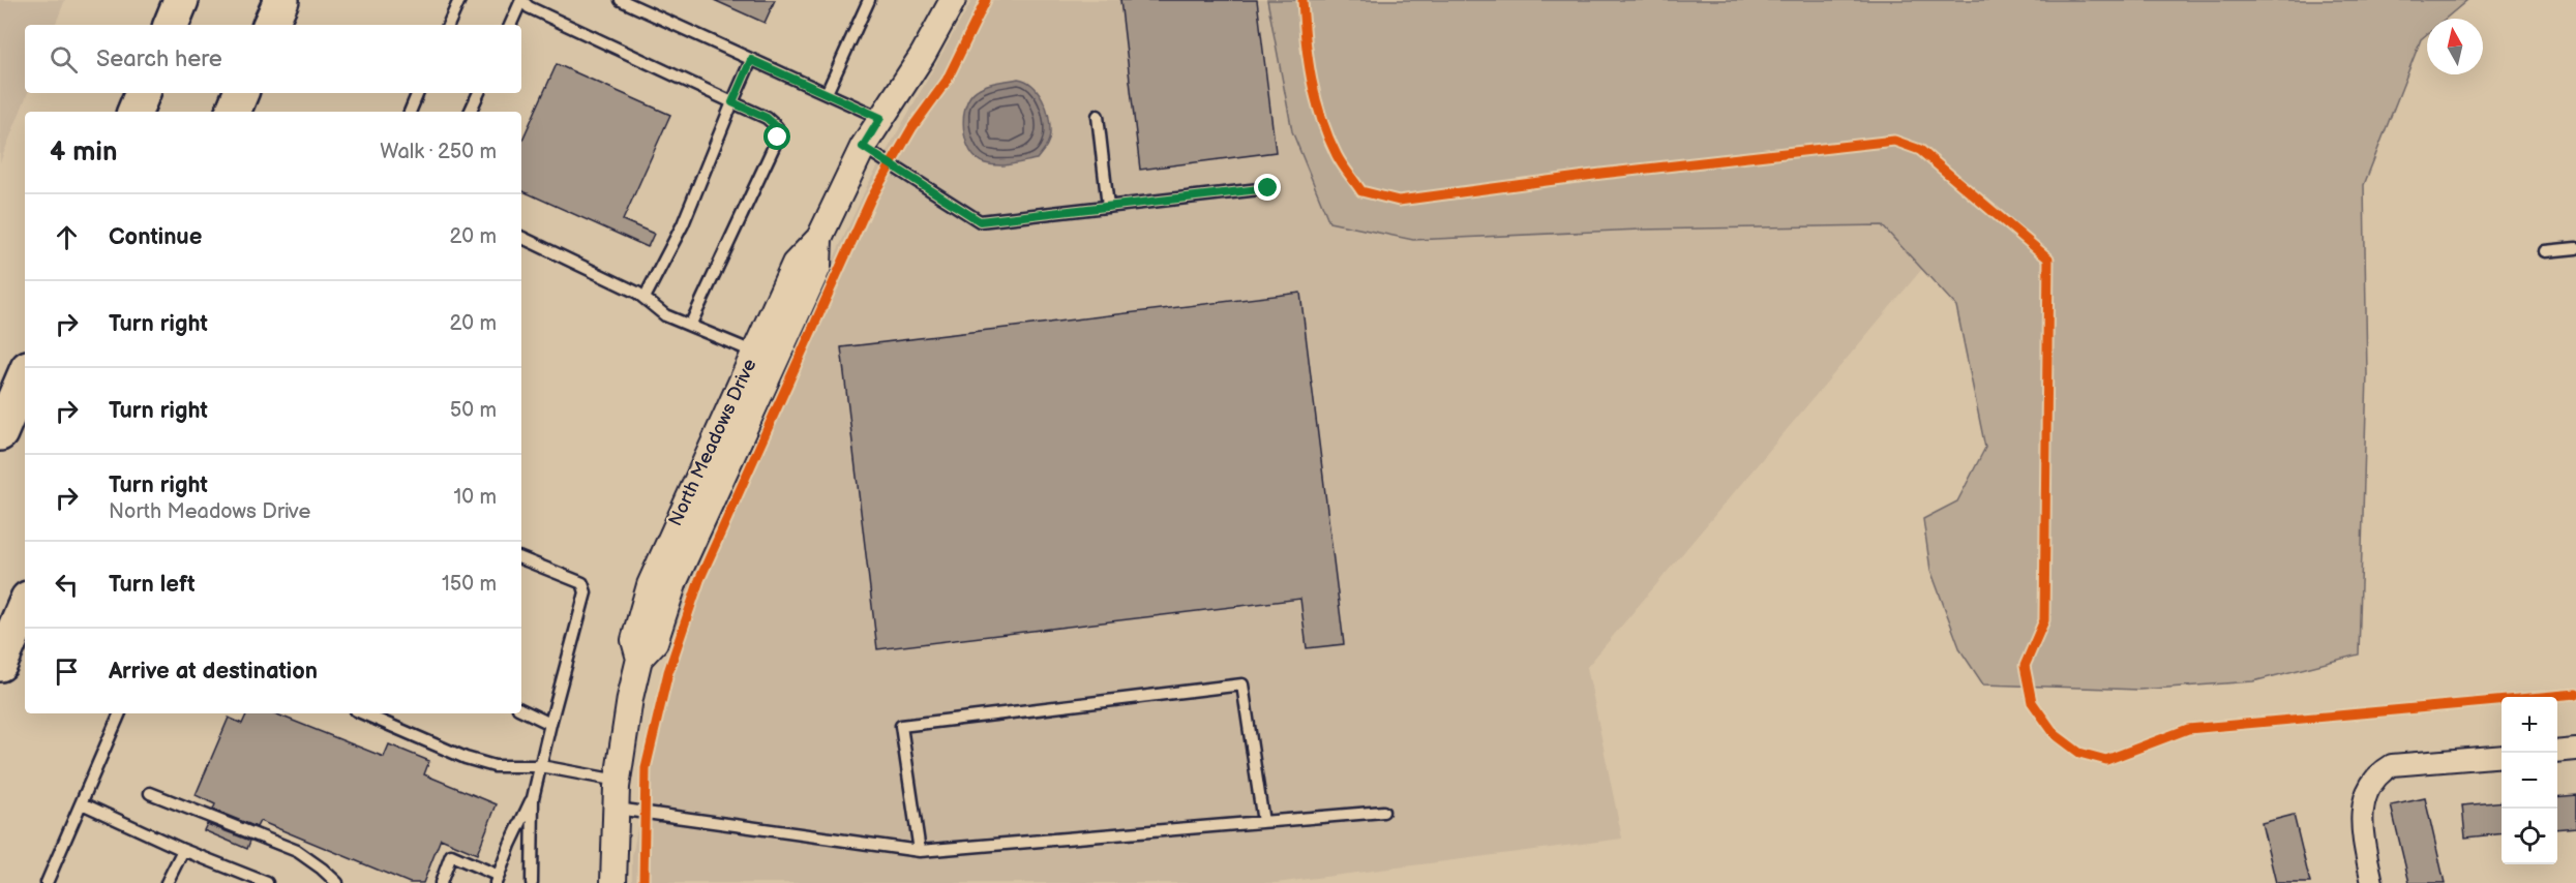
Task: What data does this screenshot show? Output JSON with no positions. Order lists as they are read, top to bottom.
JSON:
{
  "streets": {
    "street": ["North Meadows Drive"]
  },
  "north": "top",
  "page": {
    "search": "Search here",
    "heading": ["4 min", "Walk · 250 m"],
    "list": [
      ["Continue", "20 m"],
      ["Turn right", "20 m"],
      ["Turn right", "50 m"],
      ["Turn right", "North Meadows Drive", "10 m"],
      ["Turn left", "150 m"],
      "Arrive at destination"
    ],
    "map_buttons": ["+", "−"]
  }
}
